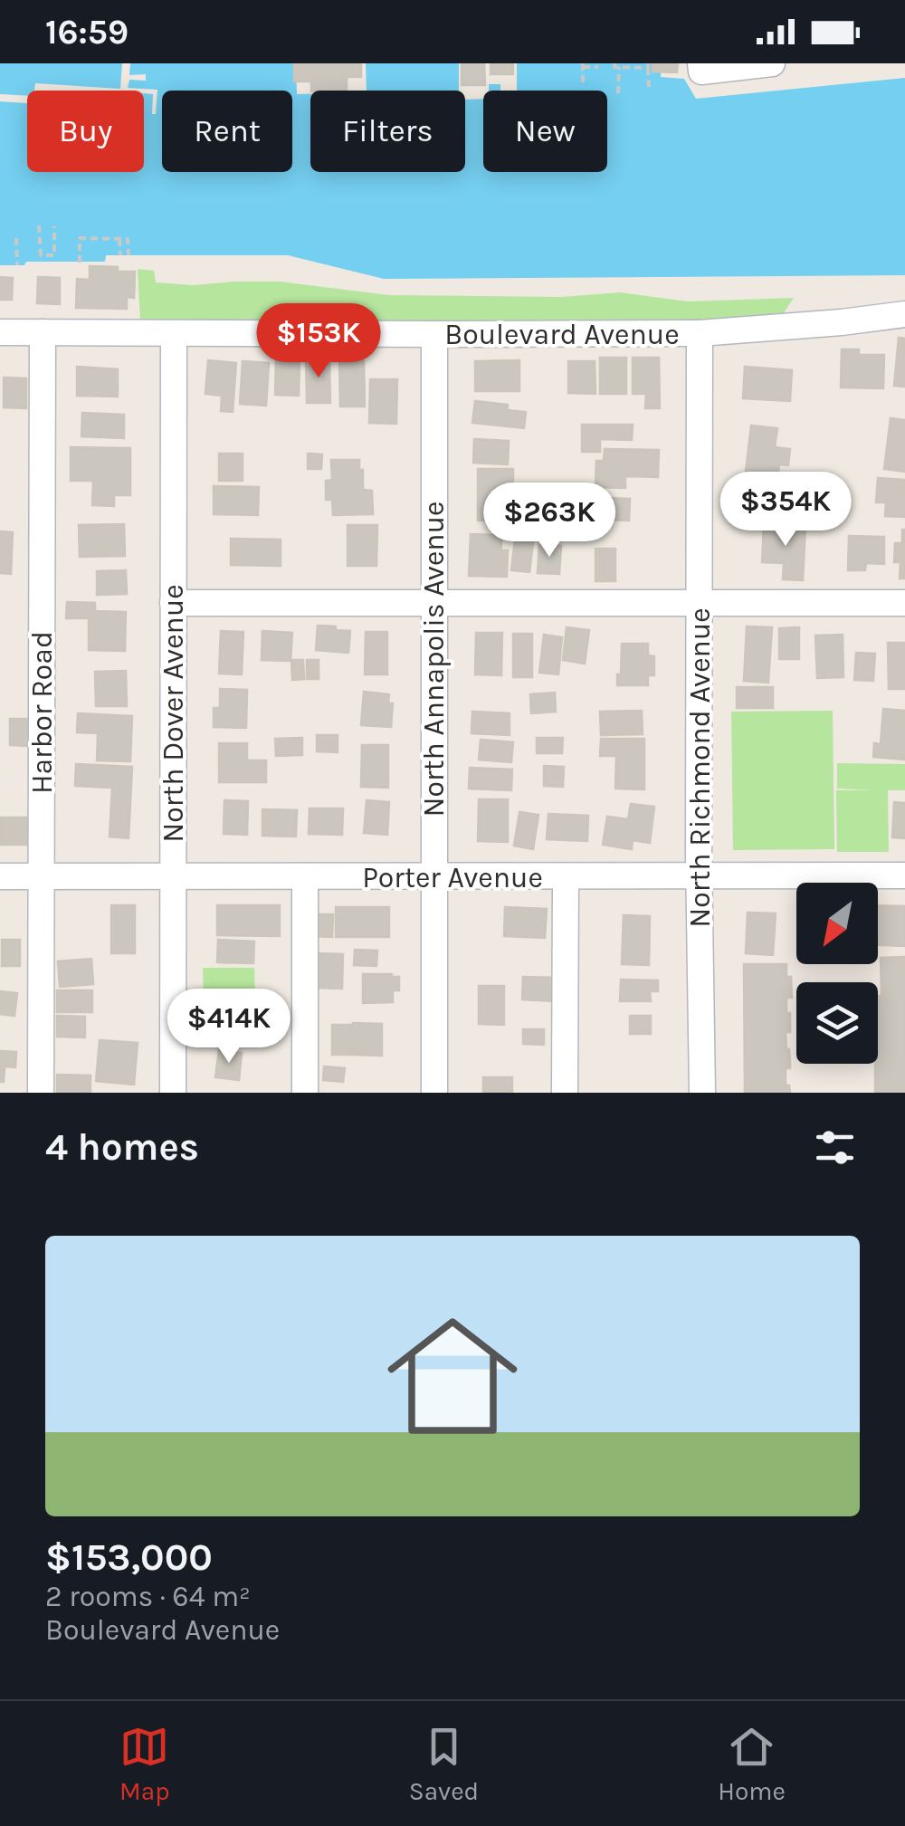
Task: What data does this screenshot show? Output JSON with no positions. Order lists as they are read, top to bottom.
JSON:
{
  "streets": {
    "street": [
      "Boulevard Avenue",
      "North Annapolis Avenue",
      "Harbor Road",
      "North Dover Avenue",
      "North Richmond Avenue",
      "Porter Avenue"
    ]
  },
  "crossings": [
    ["Boulevard Avenue", "North Annapolis Avenue"],
    ["Boulevard Avenue", "Harbor Road"],
    ["Boulevard Avenue", "North Dover Avenue"],
    ["Boulevard Avenue", "North Richmond Avenue"],
    ["North Annapolis Avenue", "Porter Avenue"],
    ["Harbor Road", "Porter Avenue"],
    ["North Dover Avenue", "Porter Avenue"],
    ["North Richmond Avenue", "Porter Avenue"]
  ],
  "north": "bottom left",
  "page": {
    "status": "16:59",
    "chip": [
      "Buy",
      "Rent",
      "Filters",
      "New"
    ],
    "price": [
      "$153K",
      "$354K",
      "$263K",
      "$414K"
    ],
    "heading": "4 homes",
    "list": [
      {
        "name": "$153,000",
        "note": "2 rooms · 64 m² · Boulevard Avenue"
      }
    ],
    "tabs": ["Map", "Saved", "Home"]
  }
}
